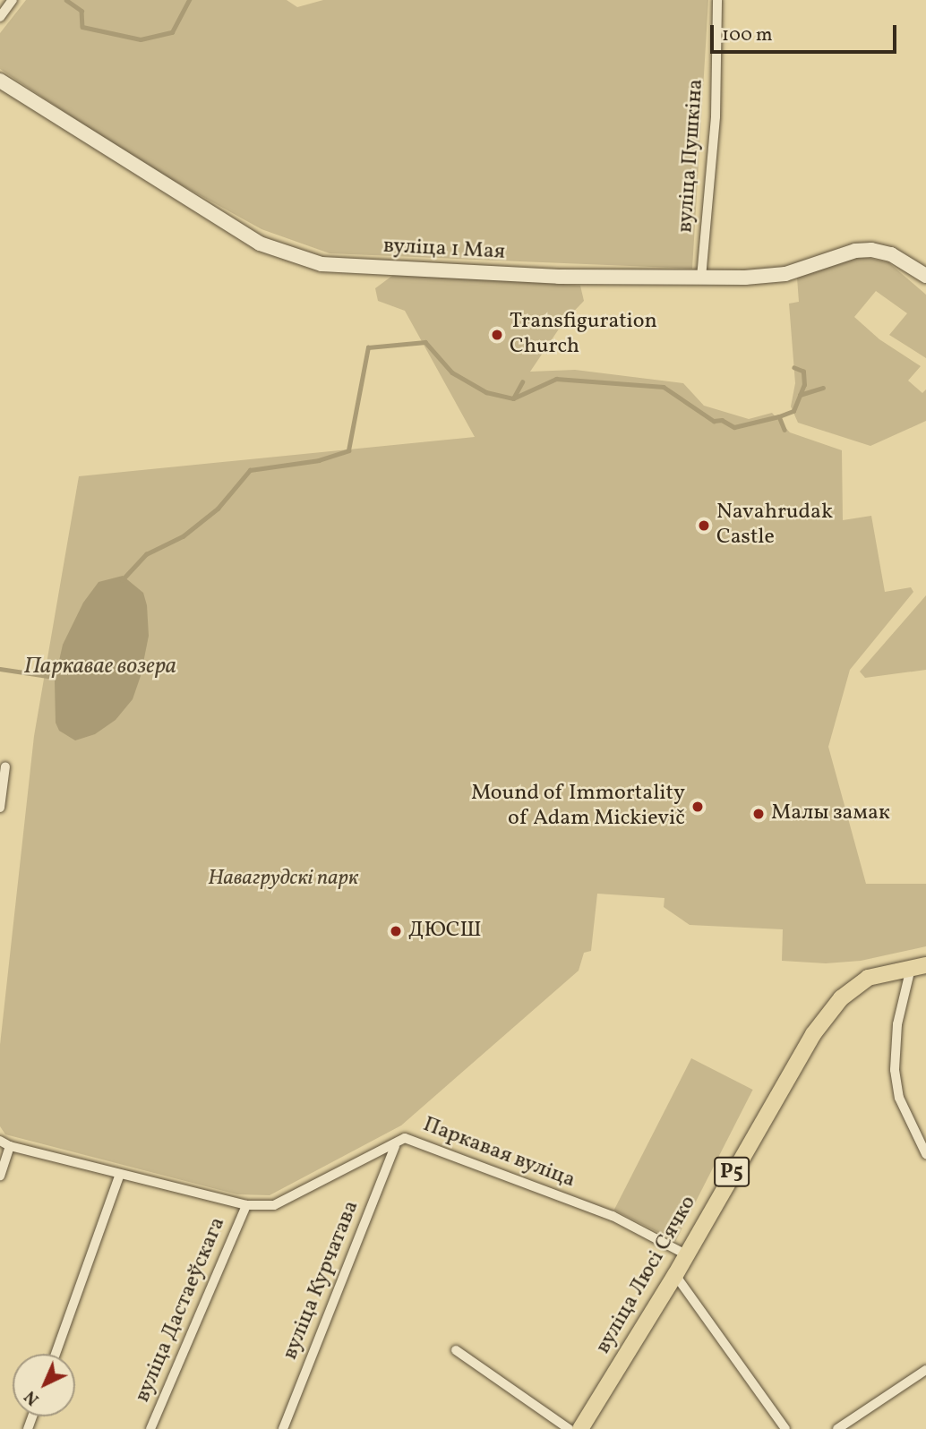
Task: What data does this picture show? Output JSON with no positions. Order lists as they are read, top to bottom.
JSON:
{
  "streets": {
    "main road": ["Р5", "вуліца Люсі Сячко"],
    "street": [
      "вуліца Пушкіна",
      "вуліца 1 Мая",
      "Паркавая вуліца",
      "вуліца Курчатава",
      "вуліца Дастаеўскага"
    ]
  },
  "crossings": [
    ["вуліца Пушкіна", "вуліца 1 Мая"],
    ["Паркавая вуліца", "вуліца Люсі Сячко"],
    ["Паркавая вуліца", "вуліца Курчатава"],
    ["Паркавая вуліца", "вуліца Дастаеўскага"]
  ],
  "water": ["Паркавае возера"],
  "parks": ["Навагрудскі парк"],
  "places": [
    "Transfiguration Church",
    "Navahrudak Castle",
    "Mound of Immortality of Adam Mickievič",
    "Малы замак",
    "ДЮСШ"
  ],
  "scale_bar": "100 m",
  "north": "bottom left"
}
